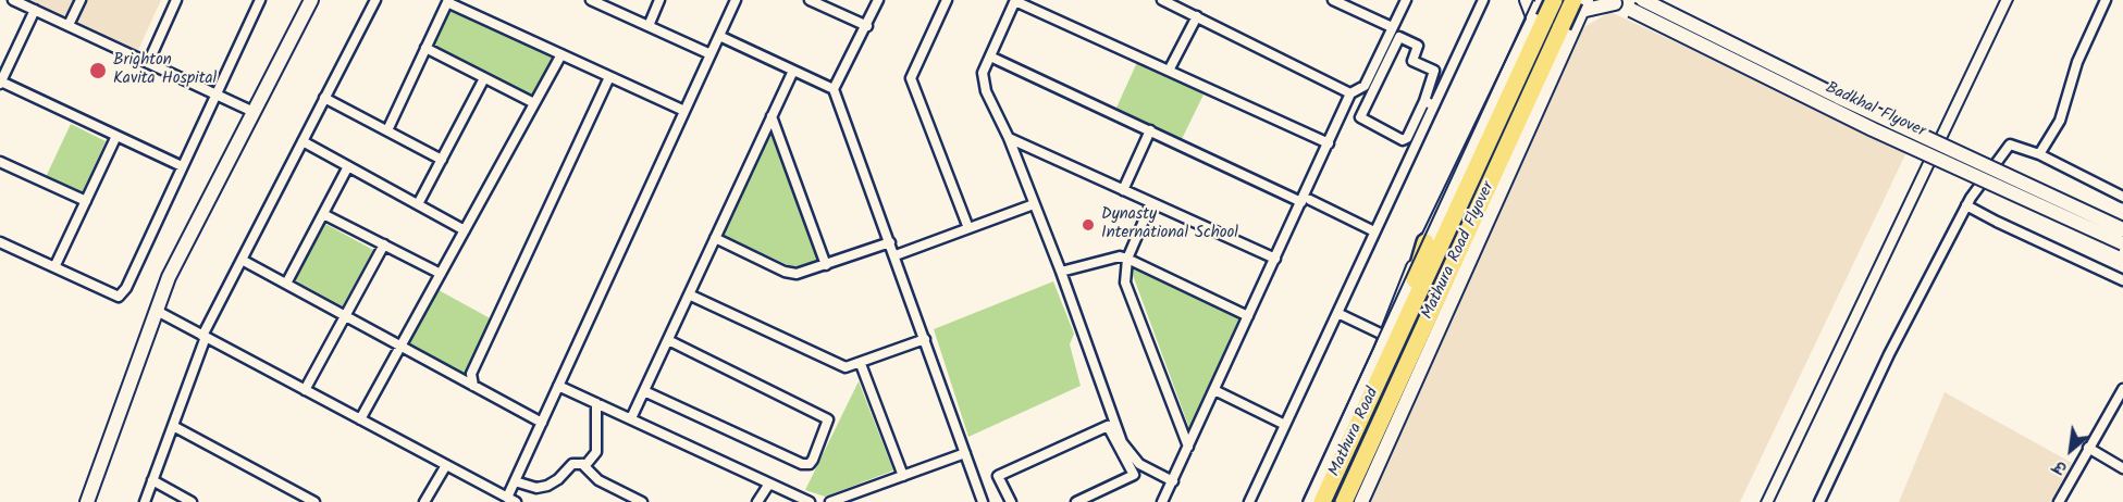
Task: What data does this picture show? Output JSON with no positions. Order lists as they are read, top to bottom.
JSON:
{
  "streets": {
    "highway": ["Mathura Road Flyover", "Mathura Road"],
    "main road": ["Badkhal Flyover"]
  },
  "crossings": [
    ["Mathura Road Flyover", "Mathura Road"]
  ],
  "places": ["Brighton Kavita Hospital", "Dynasty International School"],
  "north": "bottom left"
}
